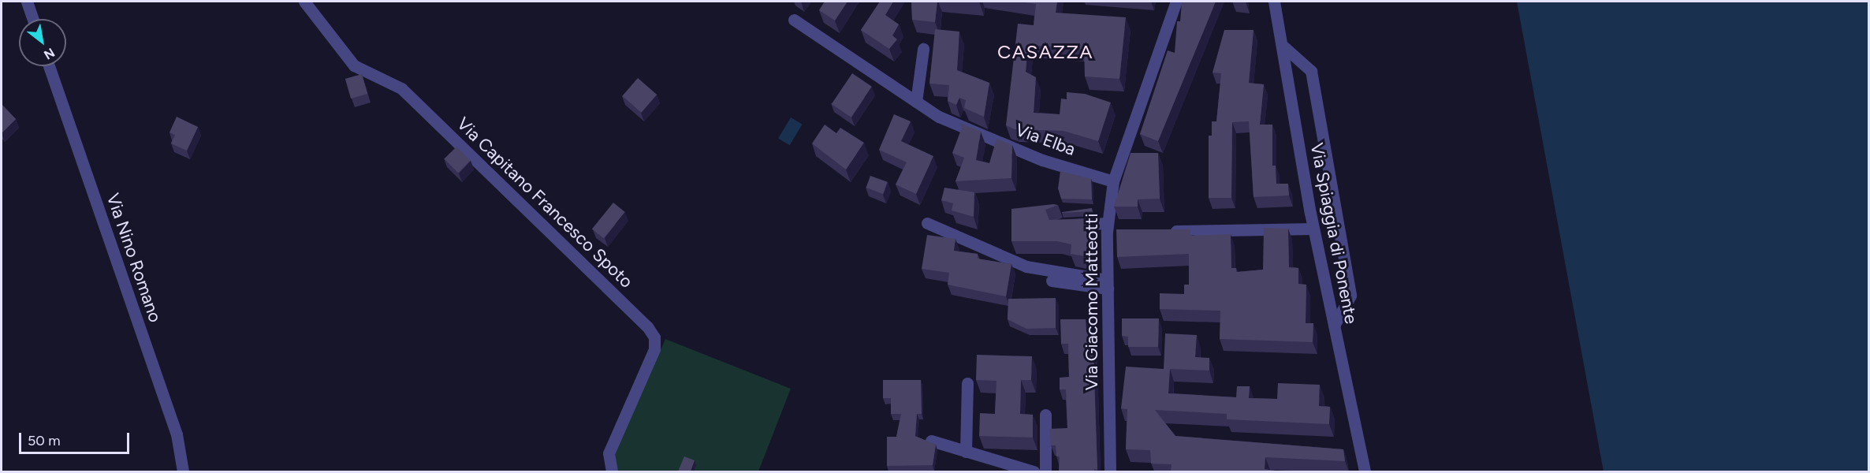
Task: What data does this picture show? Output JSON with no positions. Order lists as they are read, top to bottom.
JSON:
{
  "streets": {
    "street": [
      "Via Elba",
      "Via Capitano Francesco Spoto",
      "Via Spiaggia di Ponente",
      "Via Nino Romano",
      "Via Giacomo Matteotti"
    ]
  },
  "crossings": [
    ["Via Elba", "Via Giacomo Matteotti"]
  ],
  "districts": ["CASAZZA"],
  "scale_bar": "50 m",
  "north": "bottom right"
}
